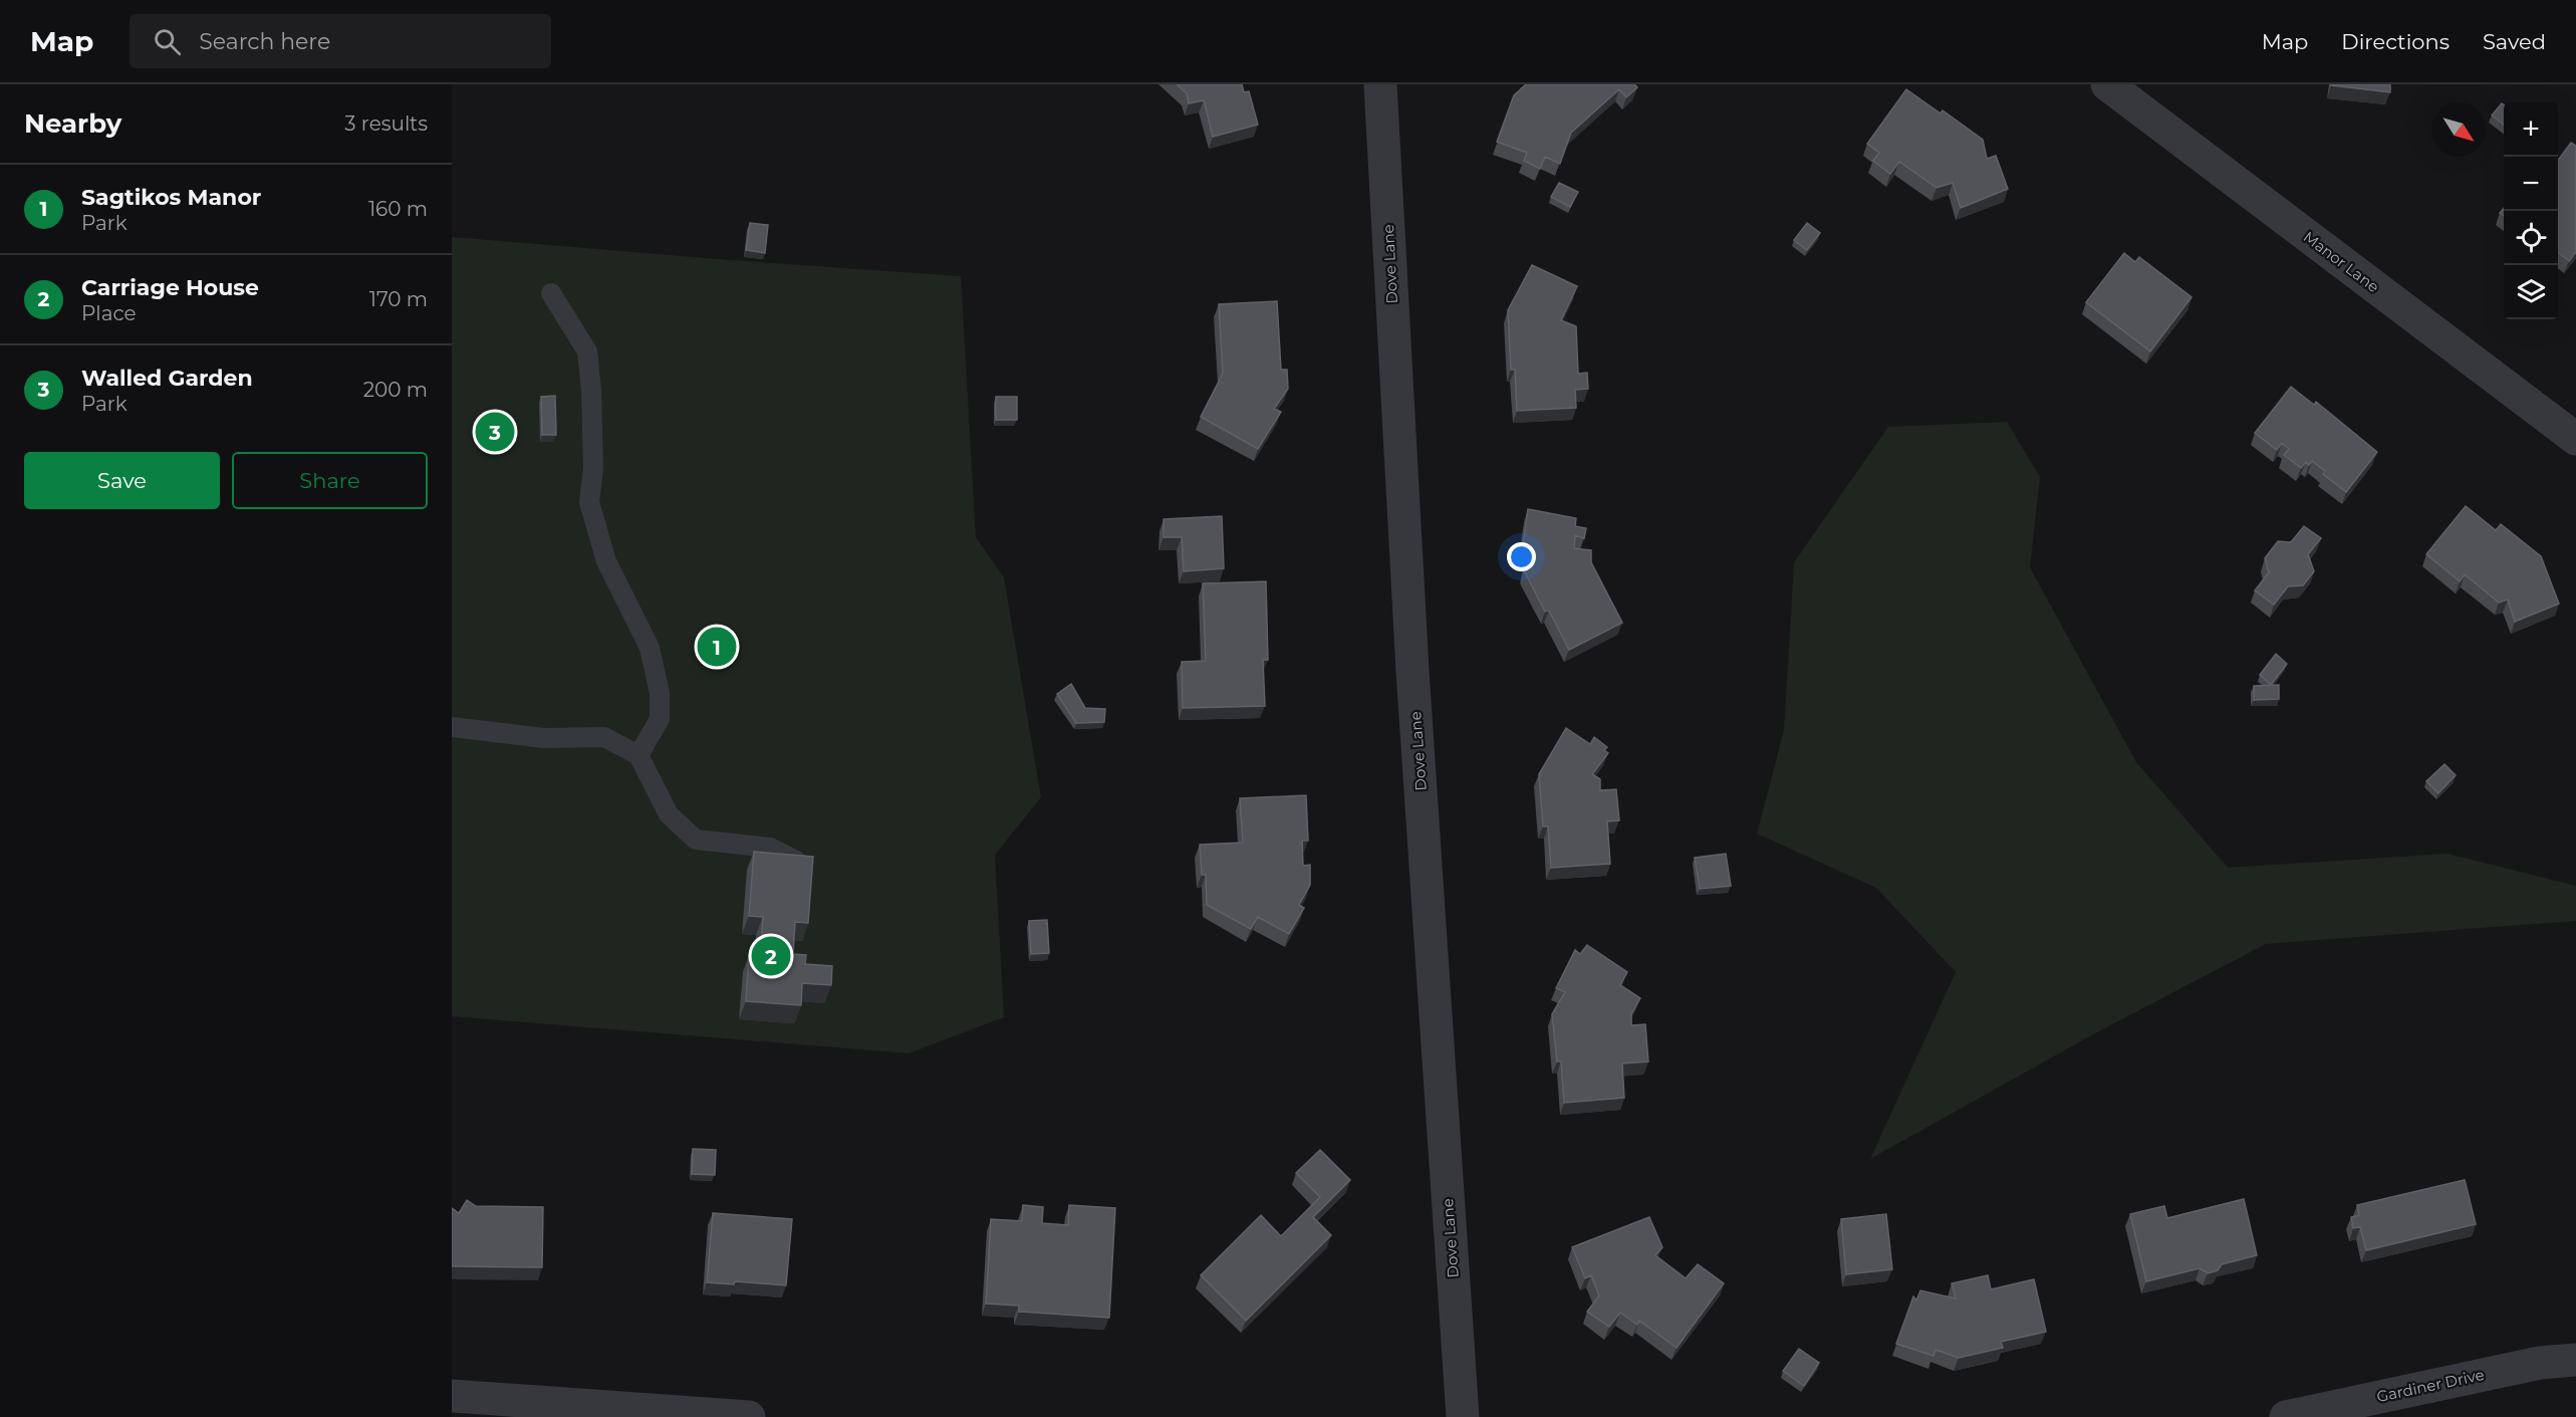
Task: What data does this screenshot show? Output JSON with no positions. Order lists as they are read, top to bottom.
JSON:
{
  "streets": {
    "street": ["Manor Lane", "Dove Lane", "Gardiner Drive"]
  },
  "north": "bottom right",
  "page": {
    "header": "Map",
    "search": "Search here",
    "nav": ["Map", "Directions", "Saved"],
    "heading": ["Nearby", "3 results"],
    "map_buttons": ["+", "−"],
    "list": [
      {
        "mark": "1",
        "name": "Sagtikos Manor",
        "note": "Park",
        "value": "160 m"
      },
      {
        "mark": "2",
        "name": "Carriage House",
        "note": "Place",
        "value": "170 m"
      },
      {
        "mark": "3",
        "name": "Walled Garden",
        "note": "Park",
        "value": "200 m"
      }
    ],
    "pins": ["3", "1", "2"],
    "buttons": ["Save", "Share"]
  }
}
